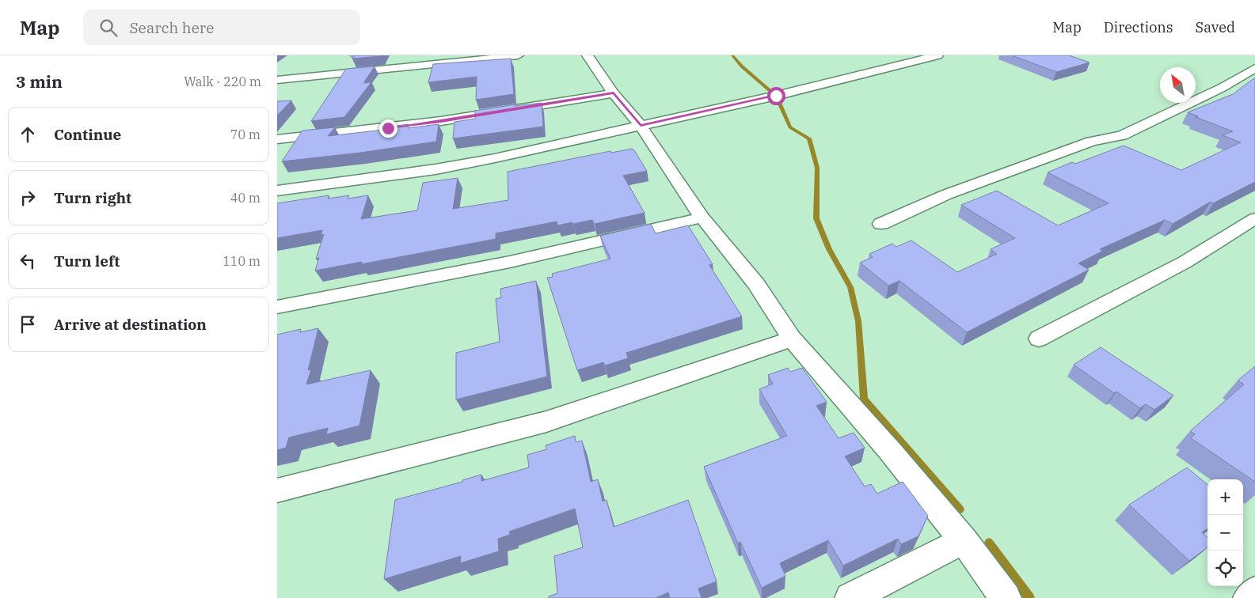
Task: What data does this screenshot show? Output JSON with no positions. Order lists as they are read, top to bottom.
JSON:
{
  "north": "top left",
  "page": {
    "header": "Map",
    "search": "Search here",
    "nav": ["Map", "Directions", "Saved"],
    "heading": ["3 min", "Walk · 220 m"],
    "list": [
      ["Continue", "70 m"],
      ["Turn right", "40 m"],
      ["Turn left", "110 m"],
      "Arrive at destination"
    ],
    "map_buttons": ["+", "−"]
  }
}
